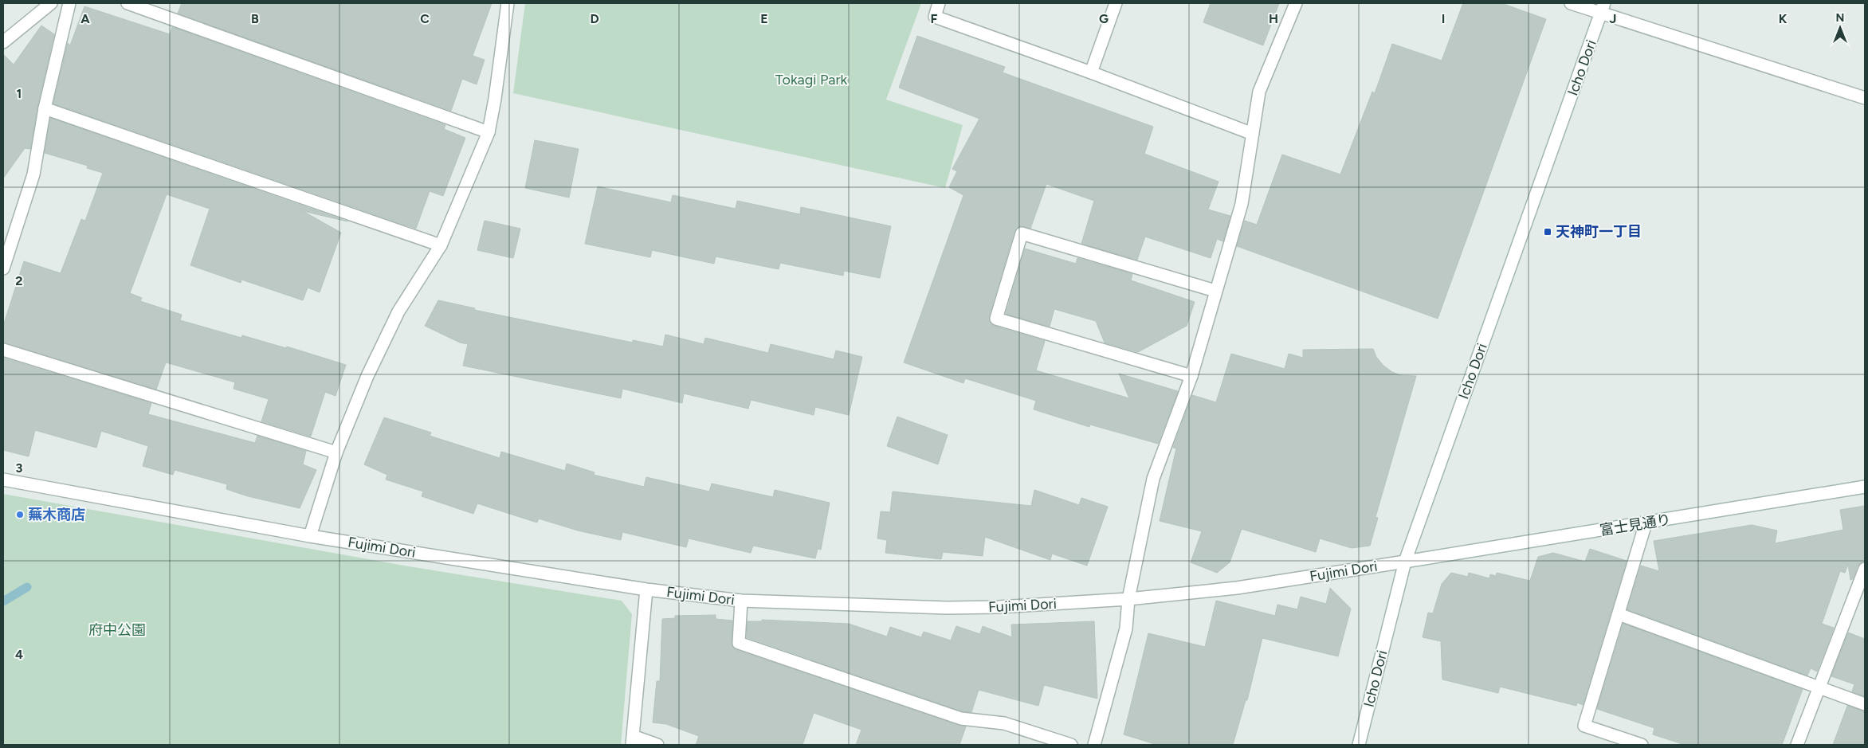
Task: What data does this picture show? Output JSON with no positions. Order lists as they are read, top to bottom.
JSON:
{
  "streets": {
    "street": ["Icho Dori", "富士見通り", "Fujimi Dori"]
  },
  "crossings": [
    ["Icho Dori", "富士見通り"],
    ["Icho Dori", "Fujimi Dori"],
    ["富士見通り", "Fujimi Dori"]
  ],
  "parks": ["Tokagi Park", "府中公園"],
  "places": {
    "transit": ["天神町一丁目"],
    "other": ["蕪木商店"]
  },
  "north": "top",
  "grid": {
    "columns": [
      "A",
      "B",
      "C",
      "D",
      "E",
      "F",
      "G",
      "H",
      "I",
      "J",
      "K"
    ],
    "rows": [
      "1",
      "2",
      "3",
      "4"
    ]
  }
}
